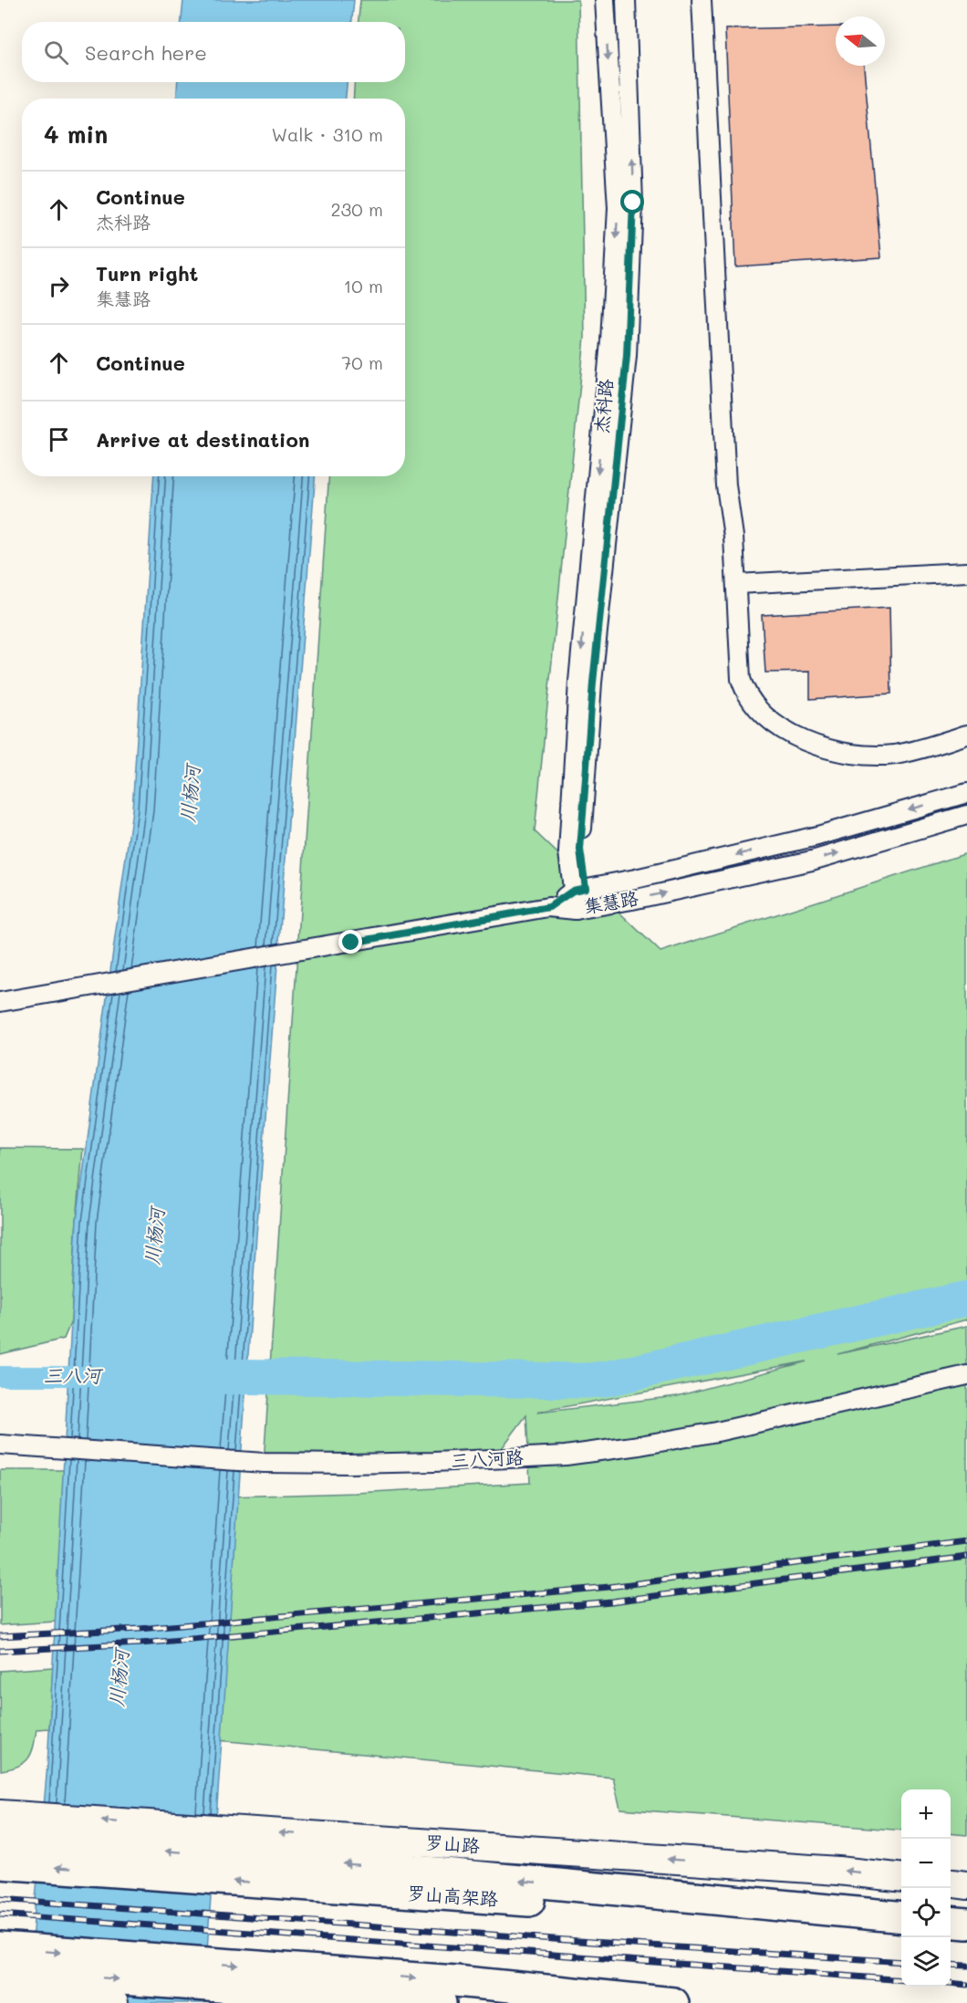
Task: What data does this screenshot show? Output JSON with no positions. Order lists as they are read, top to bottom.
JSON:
{
  "streets": {
    "highway": ["罗山高架路"],
    "main road": ["罗山路"],
    "street": ["杰科路", "集慧路", "三八河路"]
  },
  "crossings": [
    ["杰科路", "集慧路"]
  ],
  "one_way": ["罗山路"],
  "water": ["川杨河", "三八河"],
  "north": "left",
  "page": {
    "search": "Search here",
    "heading": ["4 min", "Walk · 310 m"],
    "list": [
      ["Continue", "杰科路", "230 m"],
      ["Turn right", "集慧路", "10 m"],
      ["Continue", "70 m"],
      "Arrive at destination"
    ],
    "map_buttons": ["+", "−"]
  }
}
